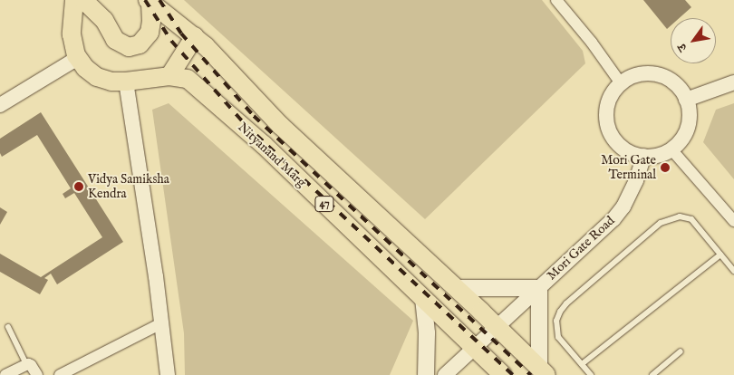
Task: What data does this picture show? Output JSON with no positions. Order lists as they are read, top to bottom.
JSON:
{
  "streets": {
    "main road": ["Nityanand Marg", "47"],
    "street": ["Mori Gate Road"]
  },
  "crossings": [
    ["Nityanand Marg", "Mori Gate Road"],
    ["47", "Mori Gate Road"]
  ],
  "places": ["Mori Gate Terminal", "Vidya Samiksha Kendra"],
  "north": "bottom left"
}
